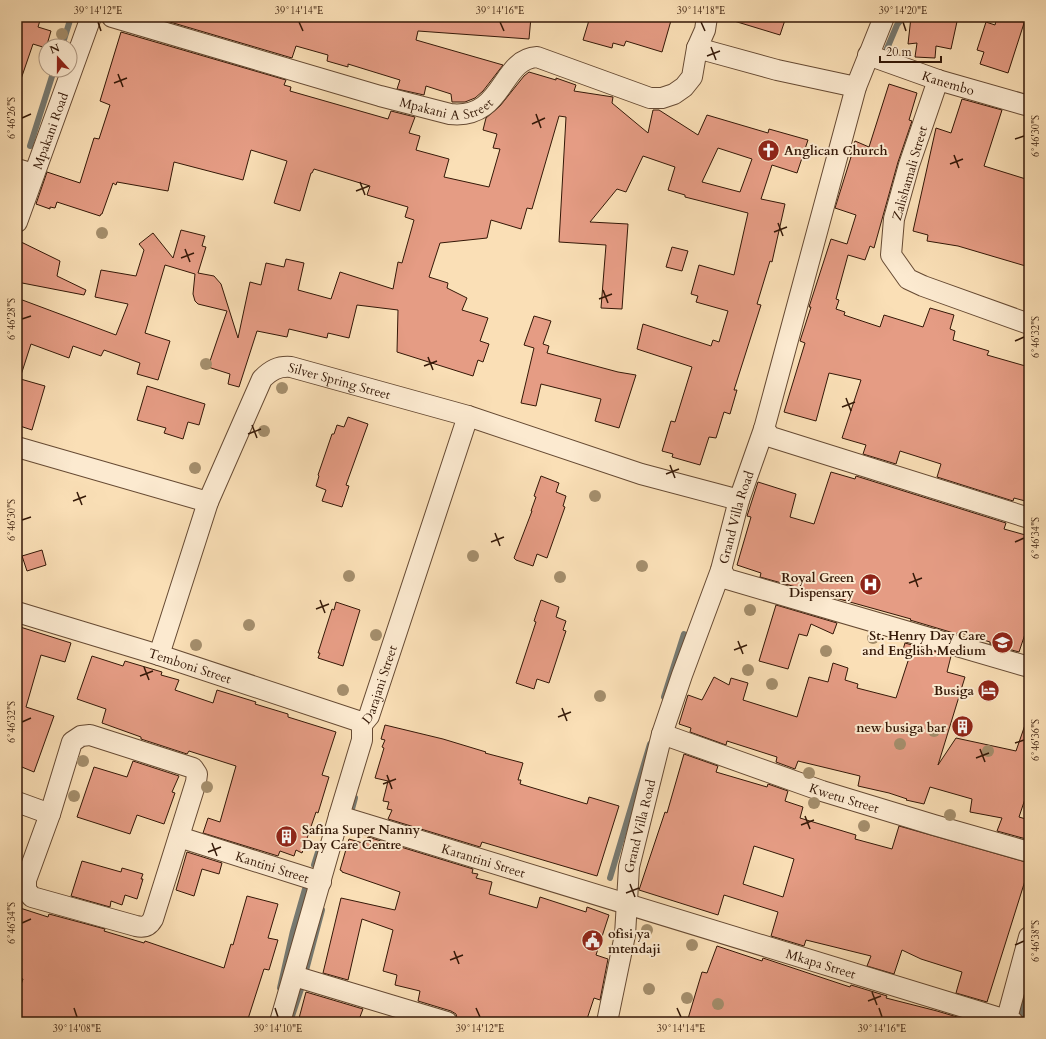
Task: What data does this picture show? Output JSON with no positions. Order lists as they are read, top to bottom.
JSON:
{
  "streets": {
    "street": [
      "Kanembo",
      "Mpakani A Street",
      "Mpakani Road",
      "Zalishamali Street",
      "Silver Spring Street",
      "Grand Villa Road",
      "Temboni Street",
      "Darajani Street",
      "Kwetu Street",
      "Karantini Street",
      "Kantini Street",
      "Mkapa Street"
    ]
  },
  "crossings": [
    ["Kanembo", "Zalishamali Street"],
    ["Kanembo", "Grand Villa Road"],
    ["Silver Spring Street", "Grand Villa Road"],
    ["Silver Spring Street", "Temboni Street"],
    ["Silver Spring Street", "Darajani Street"],
    ["Grand Villa Road", "Kwetu Street"],
    ["Grand Villa Road", "Karantini Street"],
    ["Grand Villa Road", "Mkapa Street"],
    ["Temboni Street", "Darajani Street"],
    ["Darajani Street", "Karantini Street"],
    ["Darajani Street", "Kantini Street"],
    ["Karantini Street", "Mkapa Street"]
  ],
  "places": {
    "church": ["Anglican Church"],
    "hospital": ["Royal Green Dispensary"],
    "school or university": ["St. Henry Day Care and English Medium"],
    "hotel": ["Busiga"],
    "building": ["new busiga bar", "Safina Super Nanny Day Care Centre"],
    "public building": ["ofisi ya mtendaji"]
  },
  "scale_bar": "20 m",
  "north": "top",
  "coordinates": [
    "39°14'12\"E",
    "39°14'14\"E",
    "39°14'16\"E",
    "39°14'18\"E",
    "39°14'20\"E",
    "6°46'26\"S",
    "6°46'30\"S",
    "6°46'28\"S",
    "6°46'32\"S",
    "6°46'34\"S",
    "6°46'36\"S",
    "6°46'38\"S",
    "39°14'08\"E",
    "39°14'10\"E"
  ]
}
